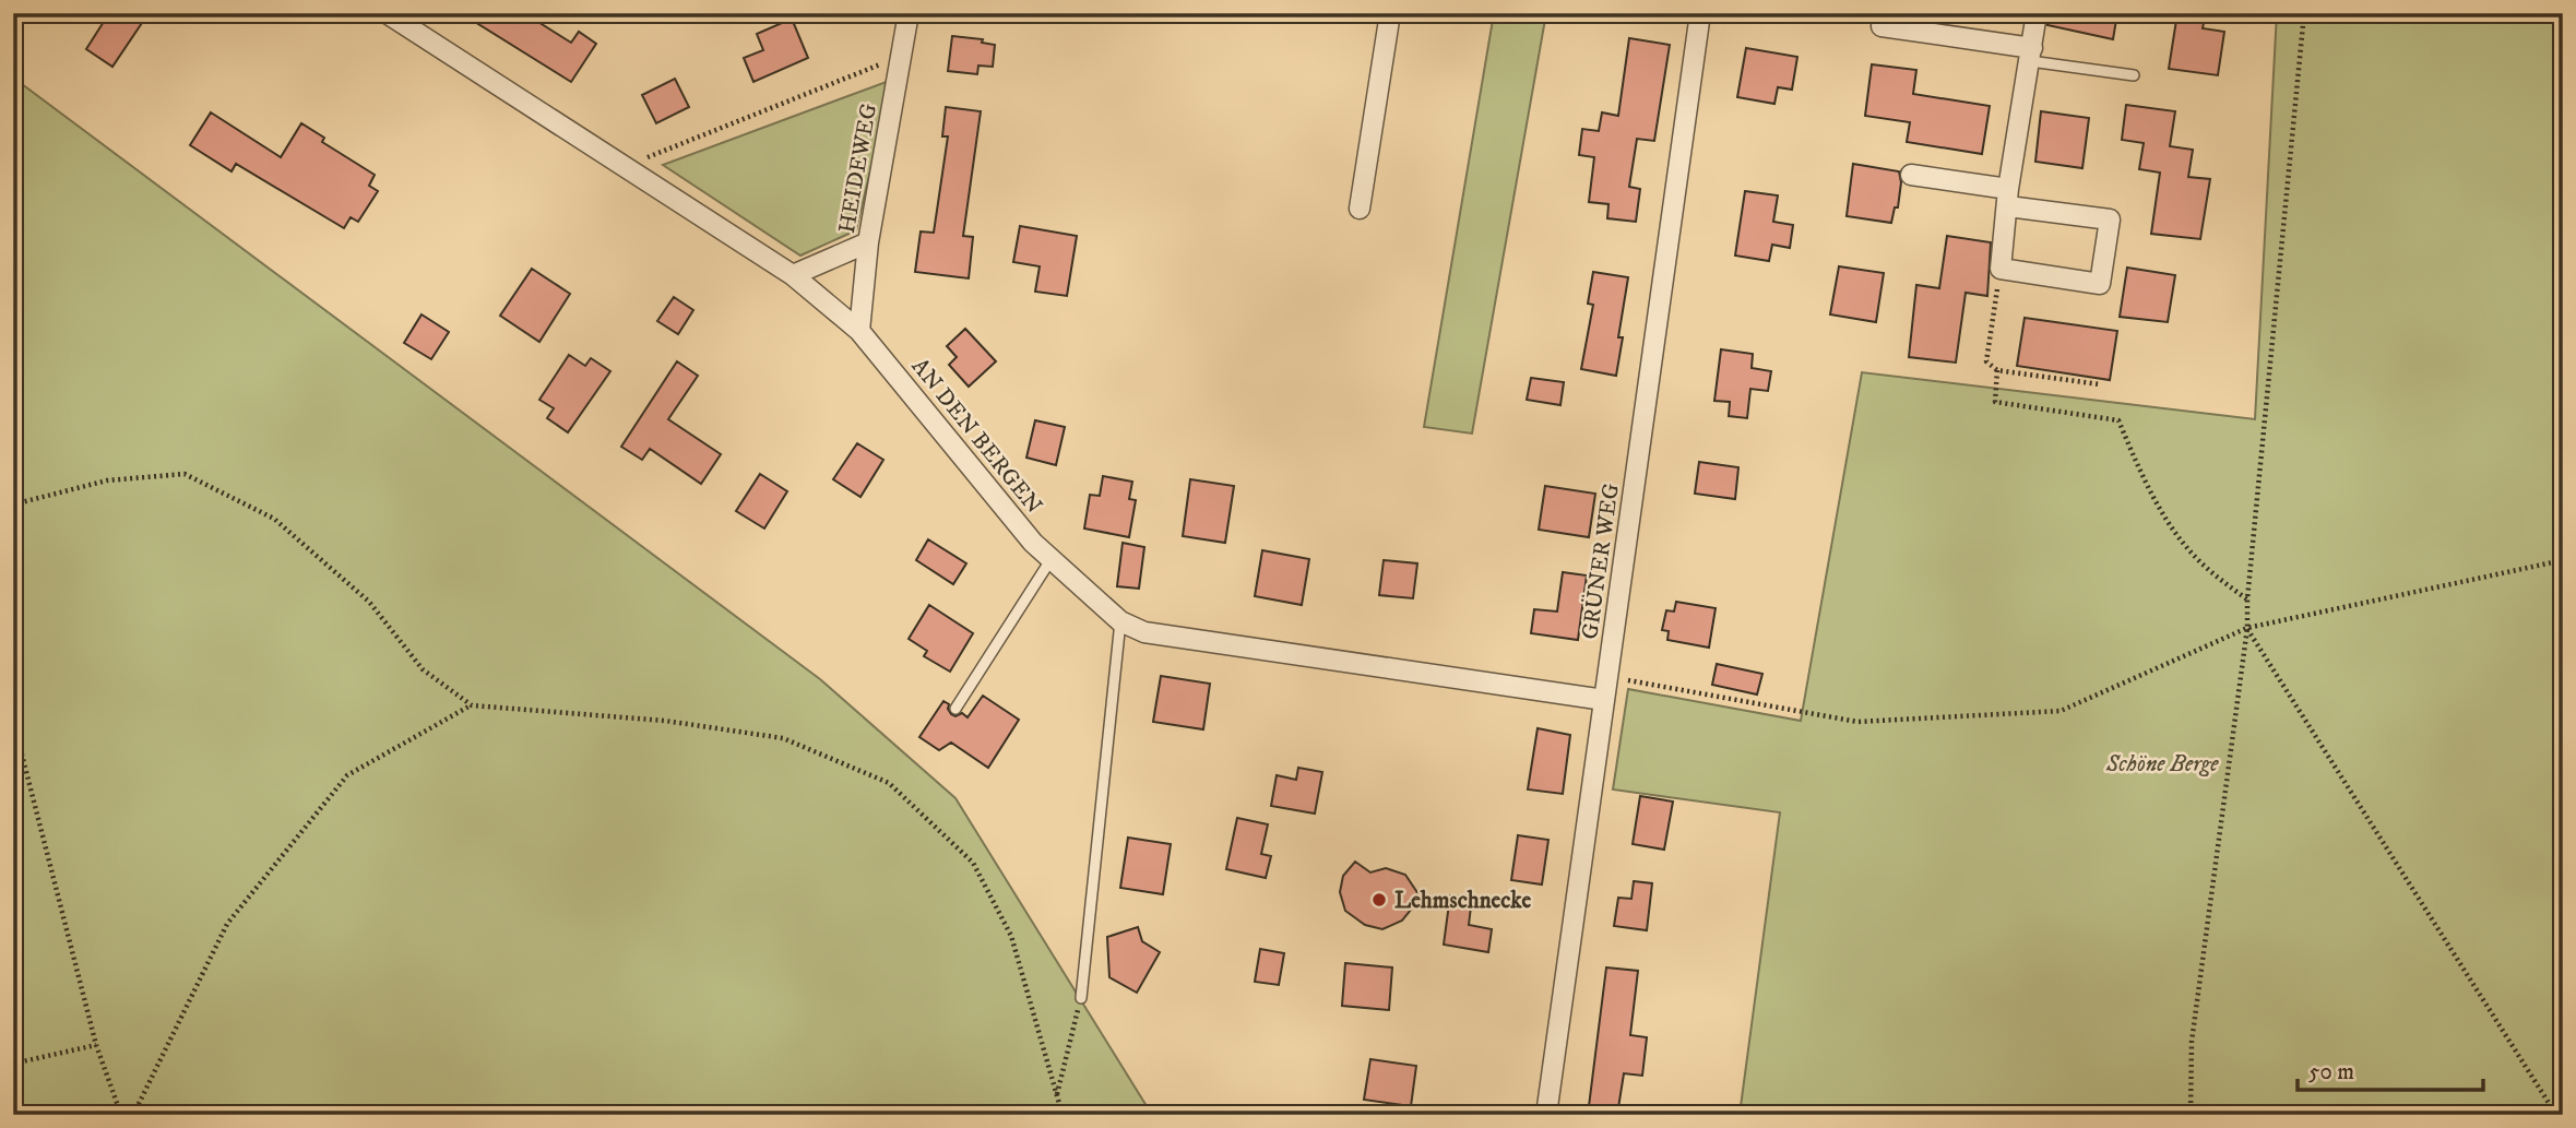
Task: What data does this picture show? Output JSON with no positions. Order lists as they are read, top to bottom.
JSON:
{
  "streets": {
    "street": ["HEIDEWEG", "AN DEN BERGEN", "GRÜNER WEG"]
  },
  "crossings": [
    ["HEIDEWEG", "AN DEN BERGEN"],
    ["AN DEN BERGEN", "GRÜNER WEG"]
  ],
  "parks": ["Schöne Berge"],
  "places": ["Lehmschnecke"],
  "scale_bar": "50 m"
}
